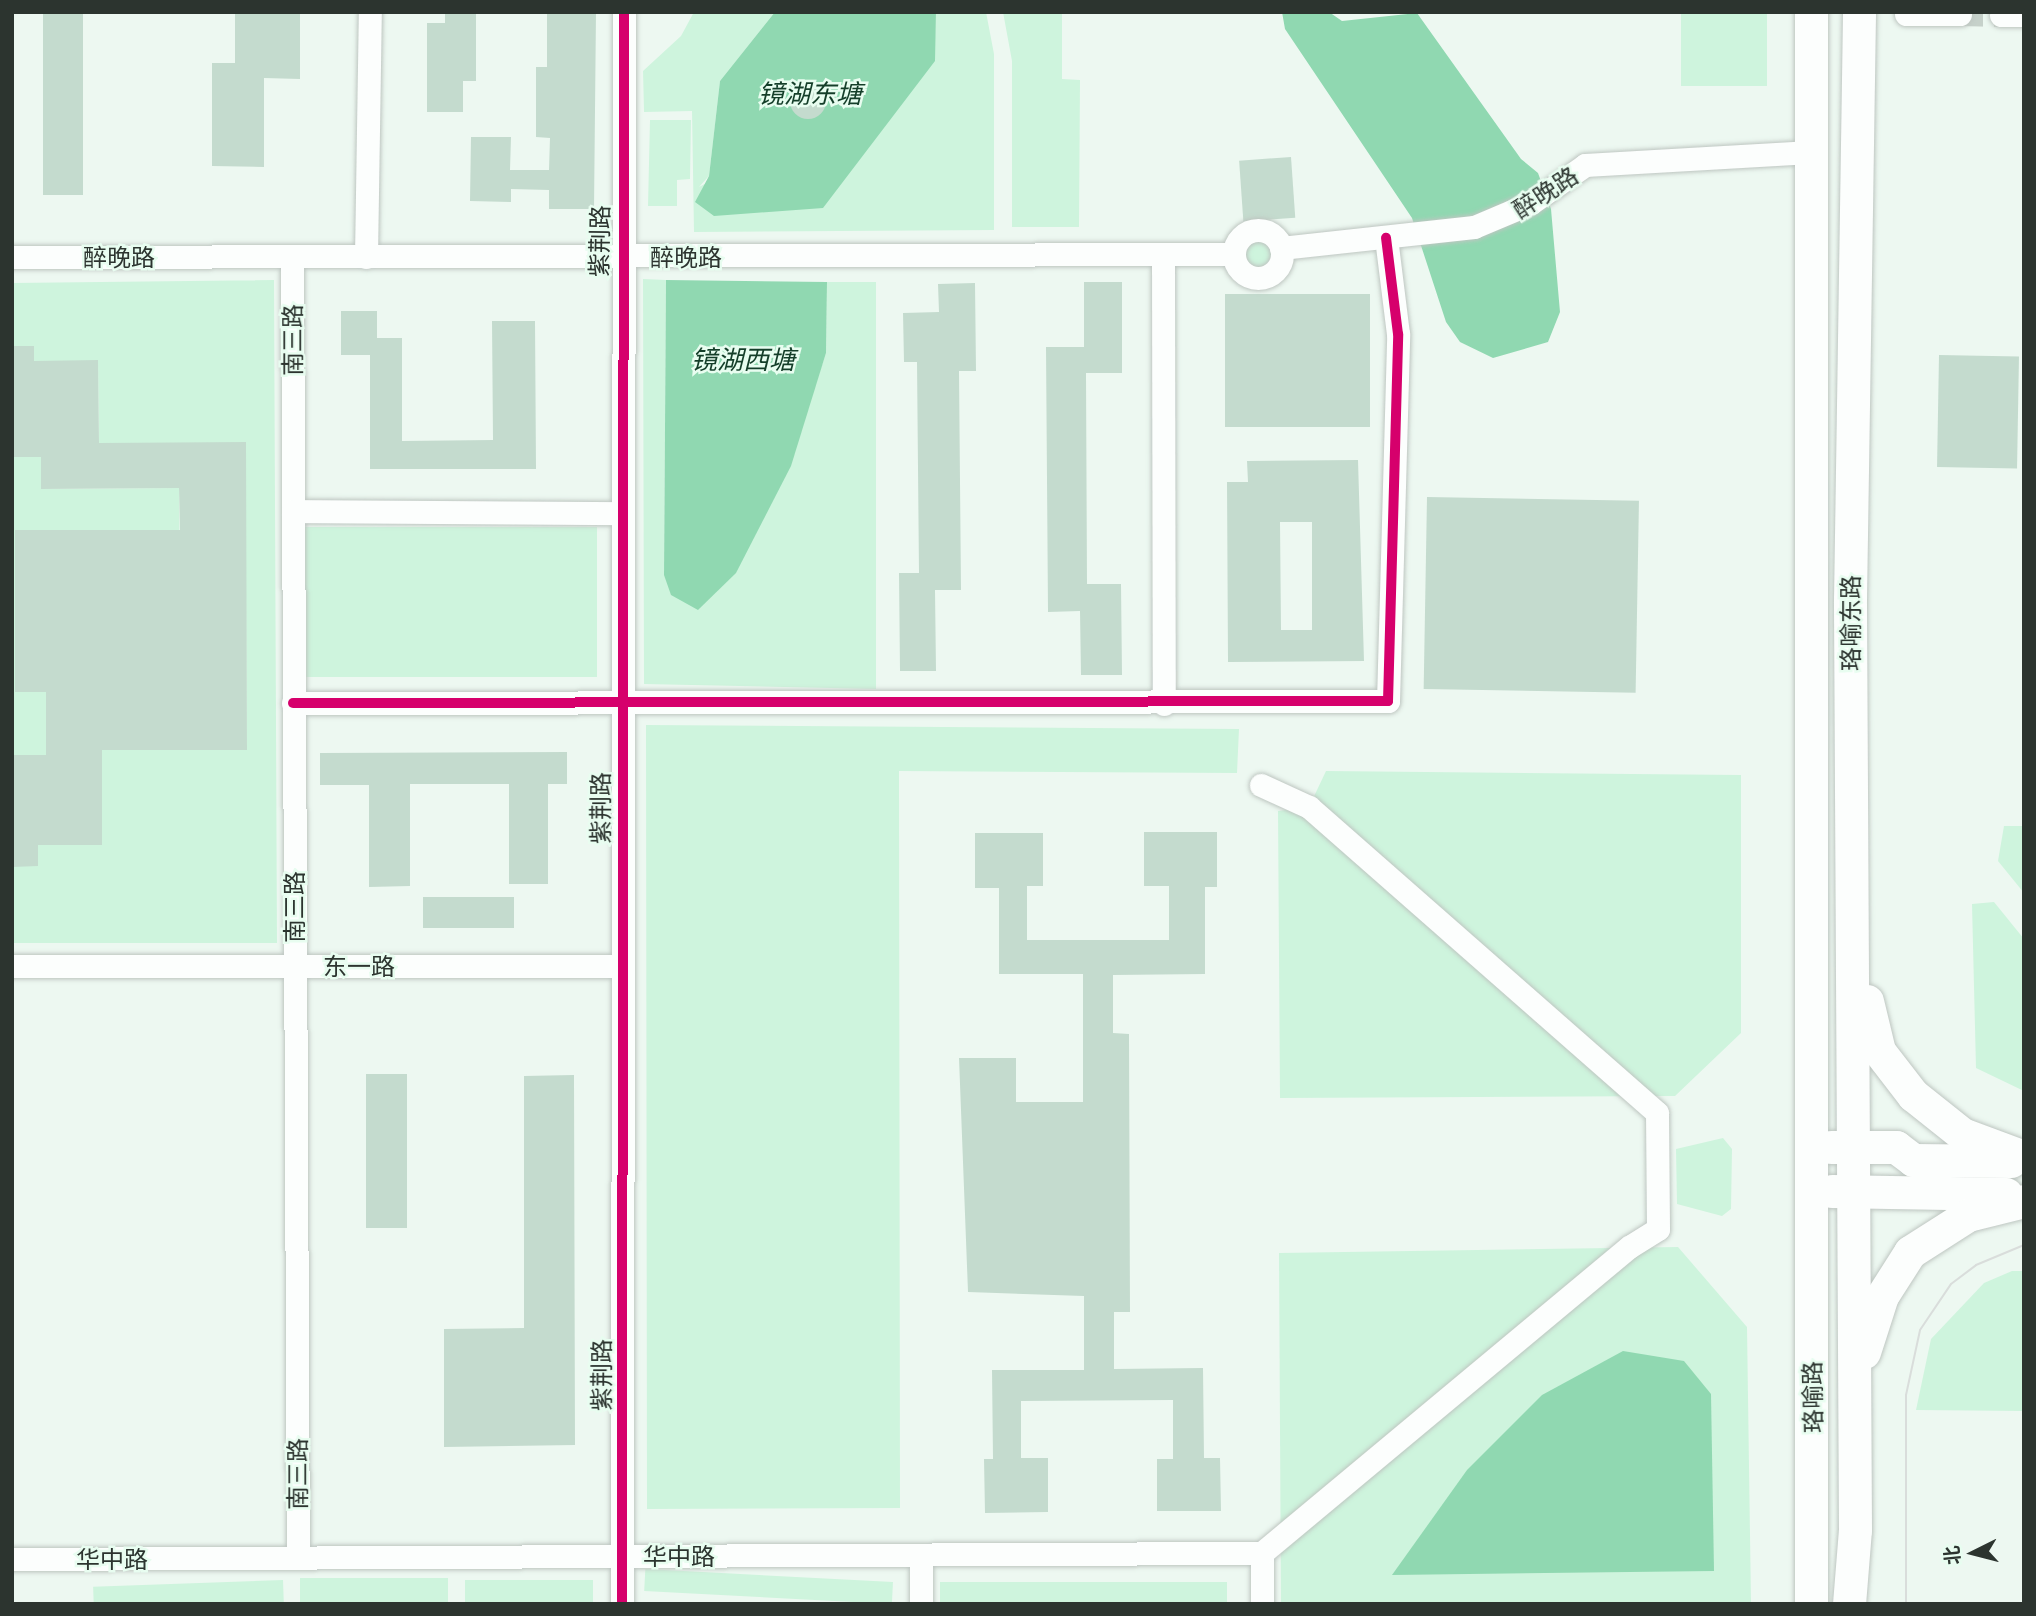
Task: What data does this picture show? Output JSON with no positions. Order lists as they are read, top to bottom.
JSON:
{
  "streets": {
    "highway": ["珞喻东路", "珞喻路"],
    "street": [
      "醉晚路",
      "紫荆路",
      "南三路",
      "东一路",
      "华中路"
    ]
  },
  "crossings": [
    ["醉晚路", "紫荆路"],
    ["醉晚路", "南三路"],
    ["醉晚路", "珞喻东路"],
    ["紫荆路", "东一路"],
    ["紫荆路", "华中路"],
    ["南三路", "东一路"],
    ["南三路", "华中路"],
    ["珞喻东路", "珞喻路"]
  ],
  "water": ["镜湖东塘", "镜湖西塘"],
  "north": "left"
}
